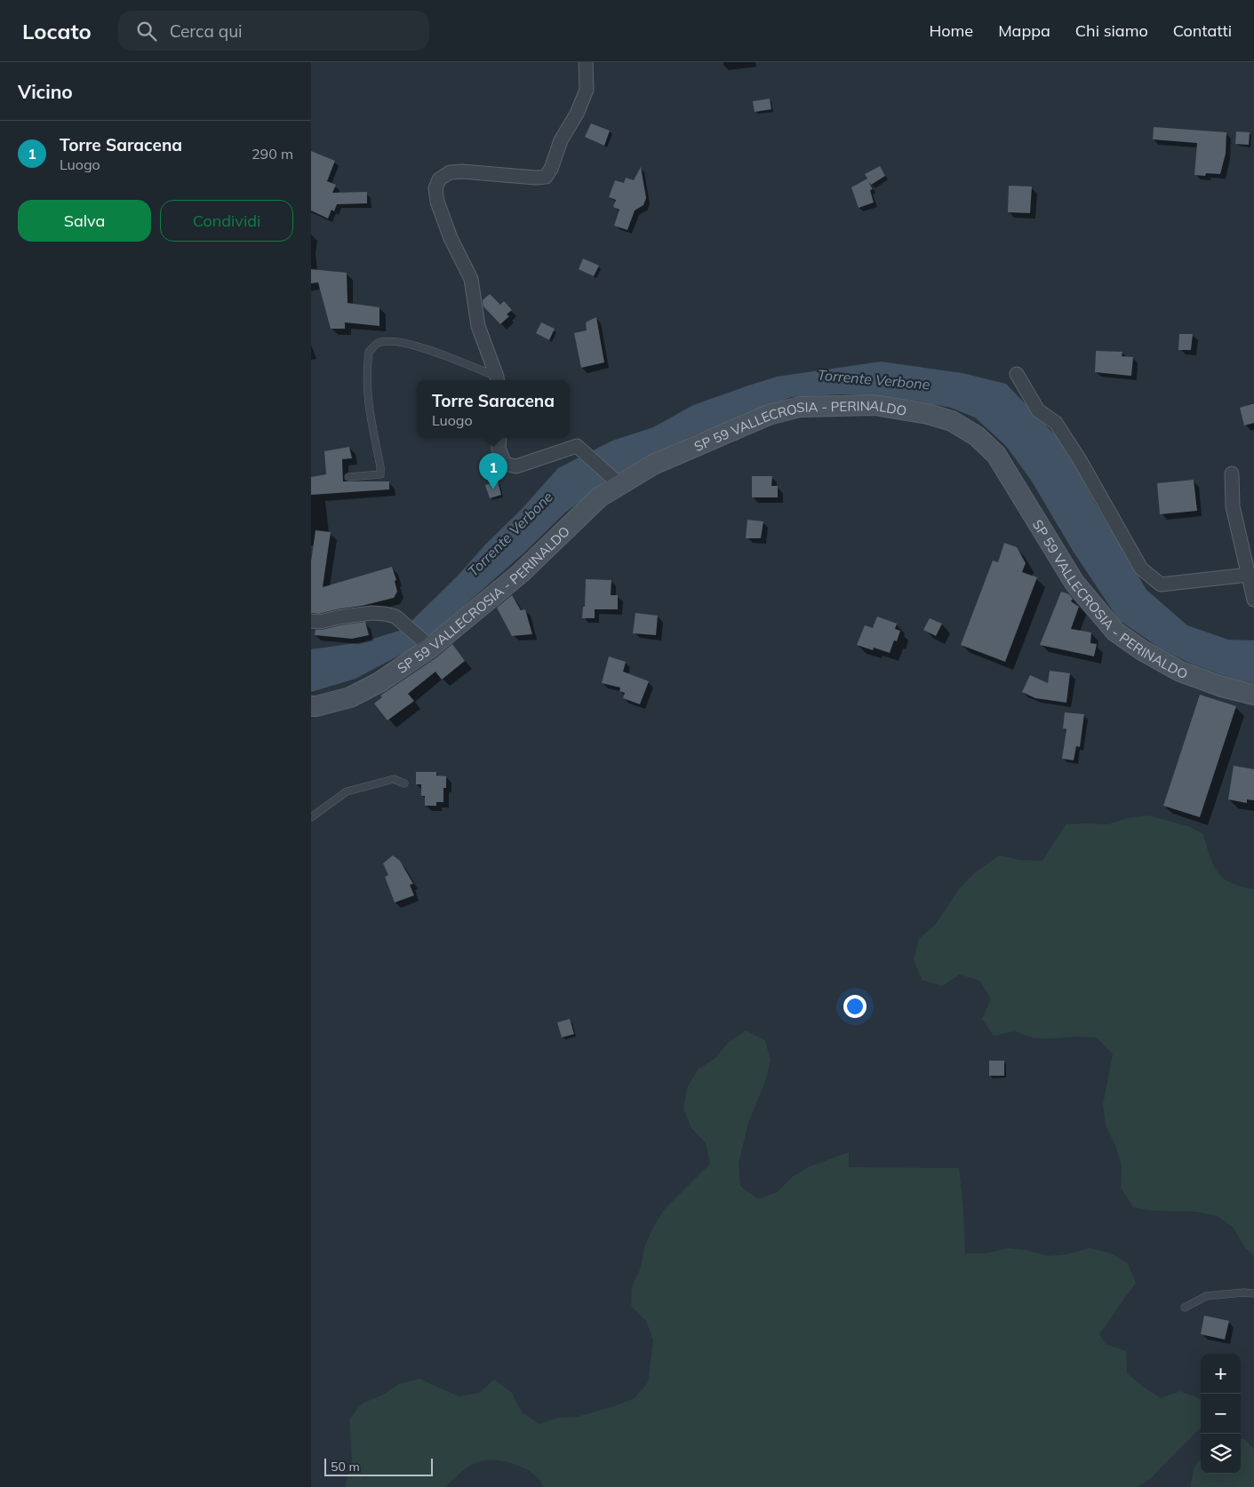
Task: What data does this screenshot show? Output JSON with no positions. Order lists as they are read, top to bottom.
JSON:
{
  "streets": {
    "main road": ["SP 59 VALLECROSIA - PERINALDO"]
  },
  "water": ["Torrente Verbone"],
  "scale_bar": "50 m",
  "page": {
    "header": "Locato",
    "search": "Cerca qui",
    "nav": [
      "Home",
      "Mappa",
      "Chi siamo",
      "Contatti"
    ],
    "heading": "Vicino",
    "list": [
      {
        "mark": "1",
        "name": "Torre Saracena",
        "note": "Luogo",
        "value": "290 m"
      }
    ],
    "buttons": ["Salva", "Condividi"],
    "popup": ["Torre Saracena", "Luogo"],
    "pins": "1",
    "map_buttons": ["+", "−"],
    "scale": "50 m"
  }
}
